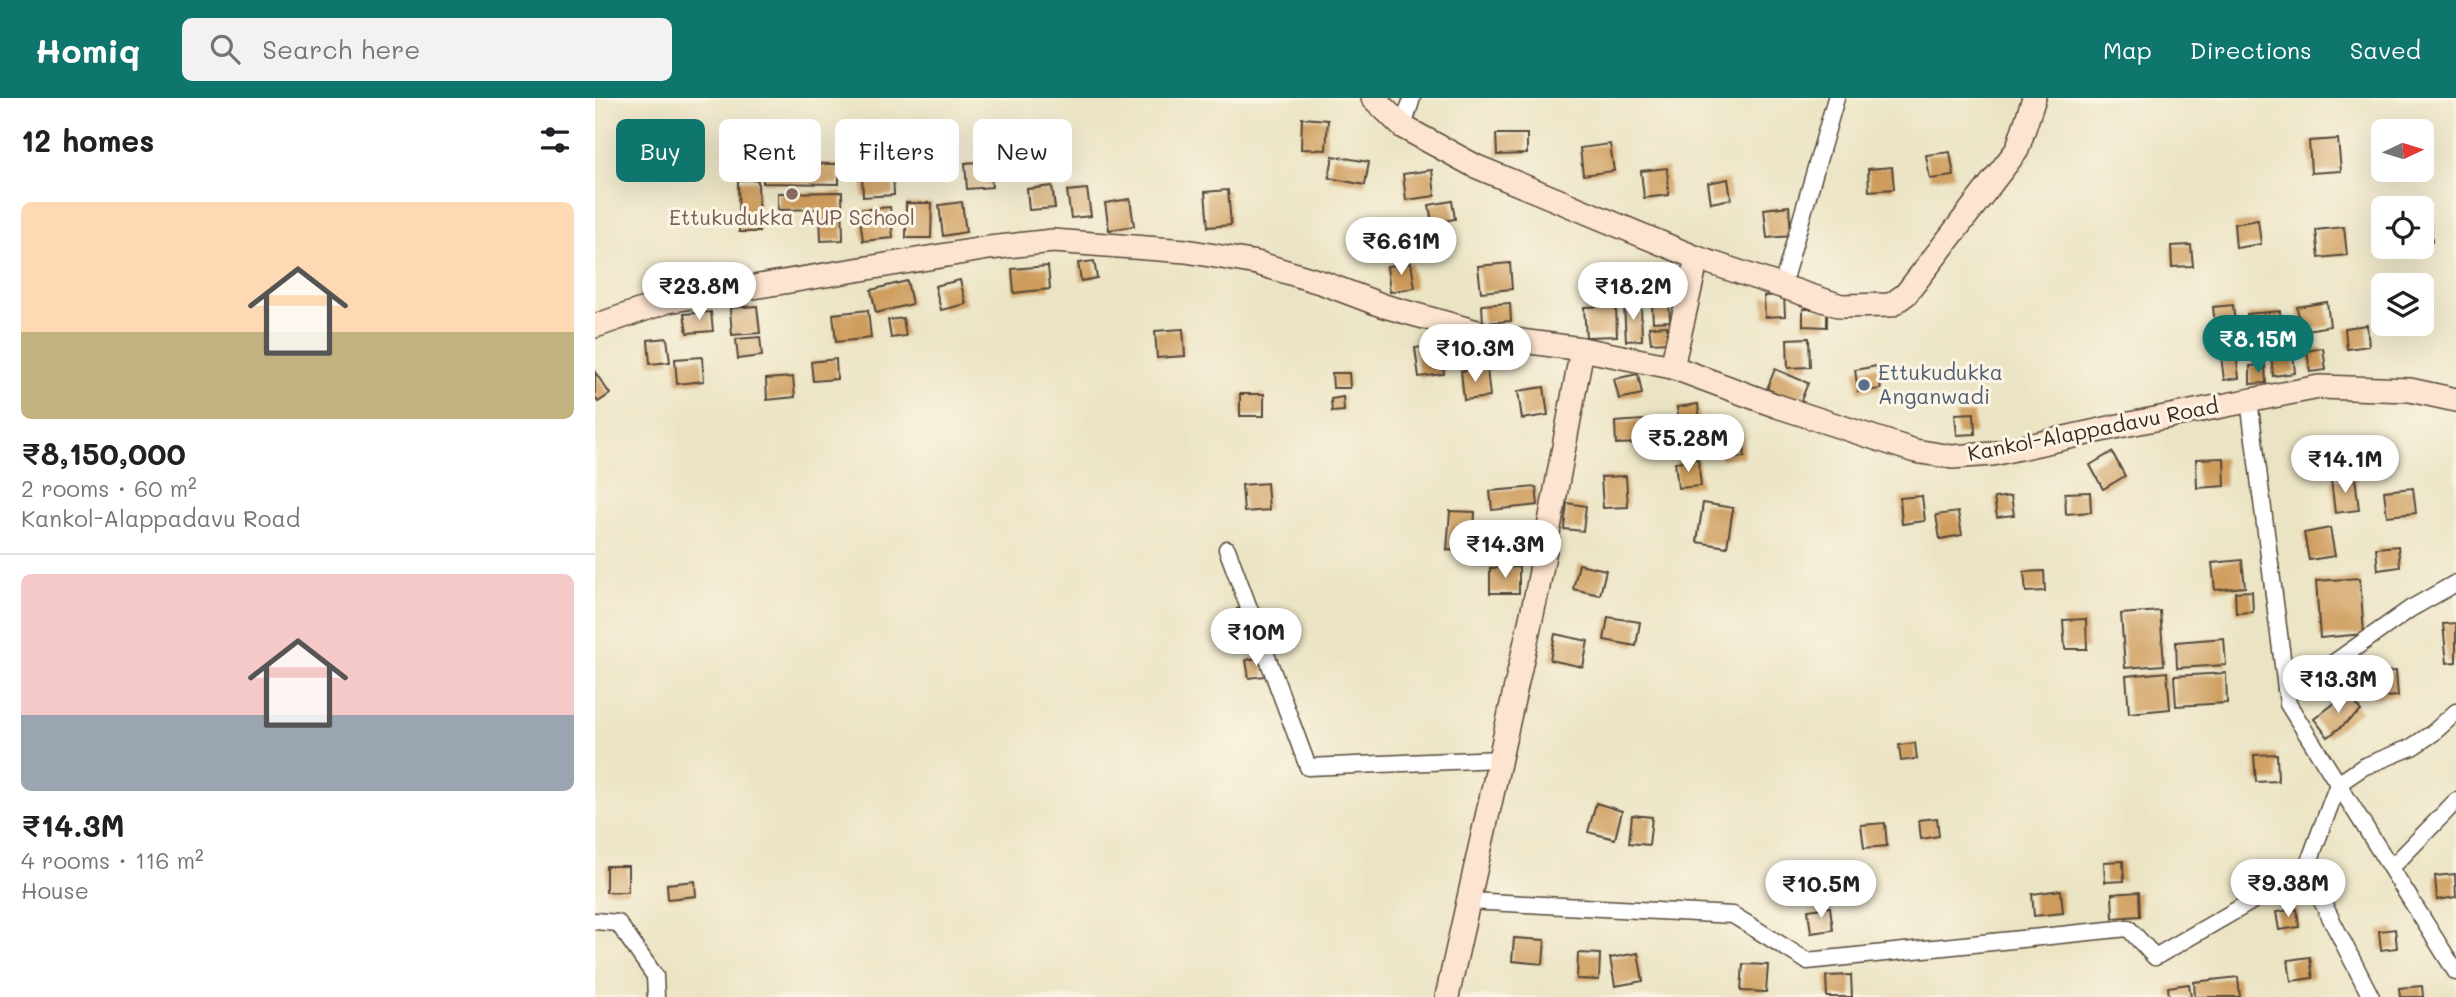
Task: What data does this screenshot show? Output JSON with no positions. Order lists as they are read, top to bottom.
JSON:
{
  "streets": {
    "main road": ["Kankol-Alappadavu Road"]
  },
  "places": ["Ettukudukka AUP School", "Ettukudukka Anganwadi"],
  "north": "right",
  "page": {
    "header": "Homiq",
    "search": "Search here",
    "nav": ["Map", "Directions", "Saved"],
    "heading": "12 homes",
    "chip": [
      "Buy",
      "Rent",
      "Filters",
      "New"
    ],
    "list": [
      {
        "name": "₹8,150,000",
        "note": "2 rooms · 60 m² · Kankol-Alappadavu Road"
      },
      {
        "name": "₹14.3M",
        "note": "4 rooms · 116 m² · House"
      }
    ],
    "price": [
      "₹6.61M",
      "₹23.8M",
      "₹18.2M",
      "₹8.15M",
      "₹10.3M",
      "₹5.28M",
      "₹14.1M",
      "₹14.3M",
      "₹10M",
      "₹13.3M",
      "₹9.38M",
      "₹10.5M"
    ]
  }
}
